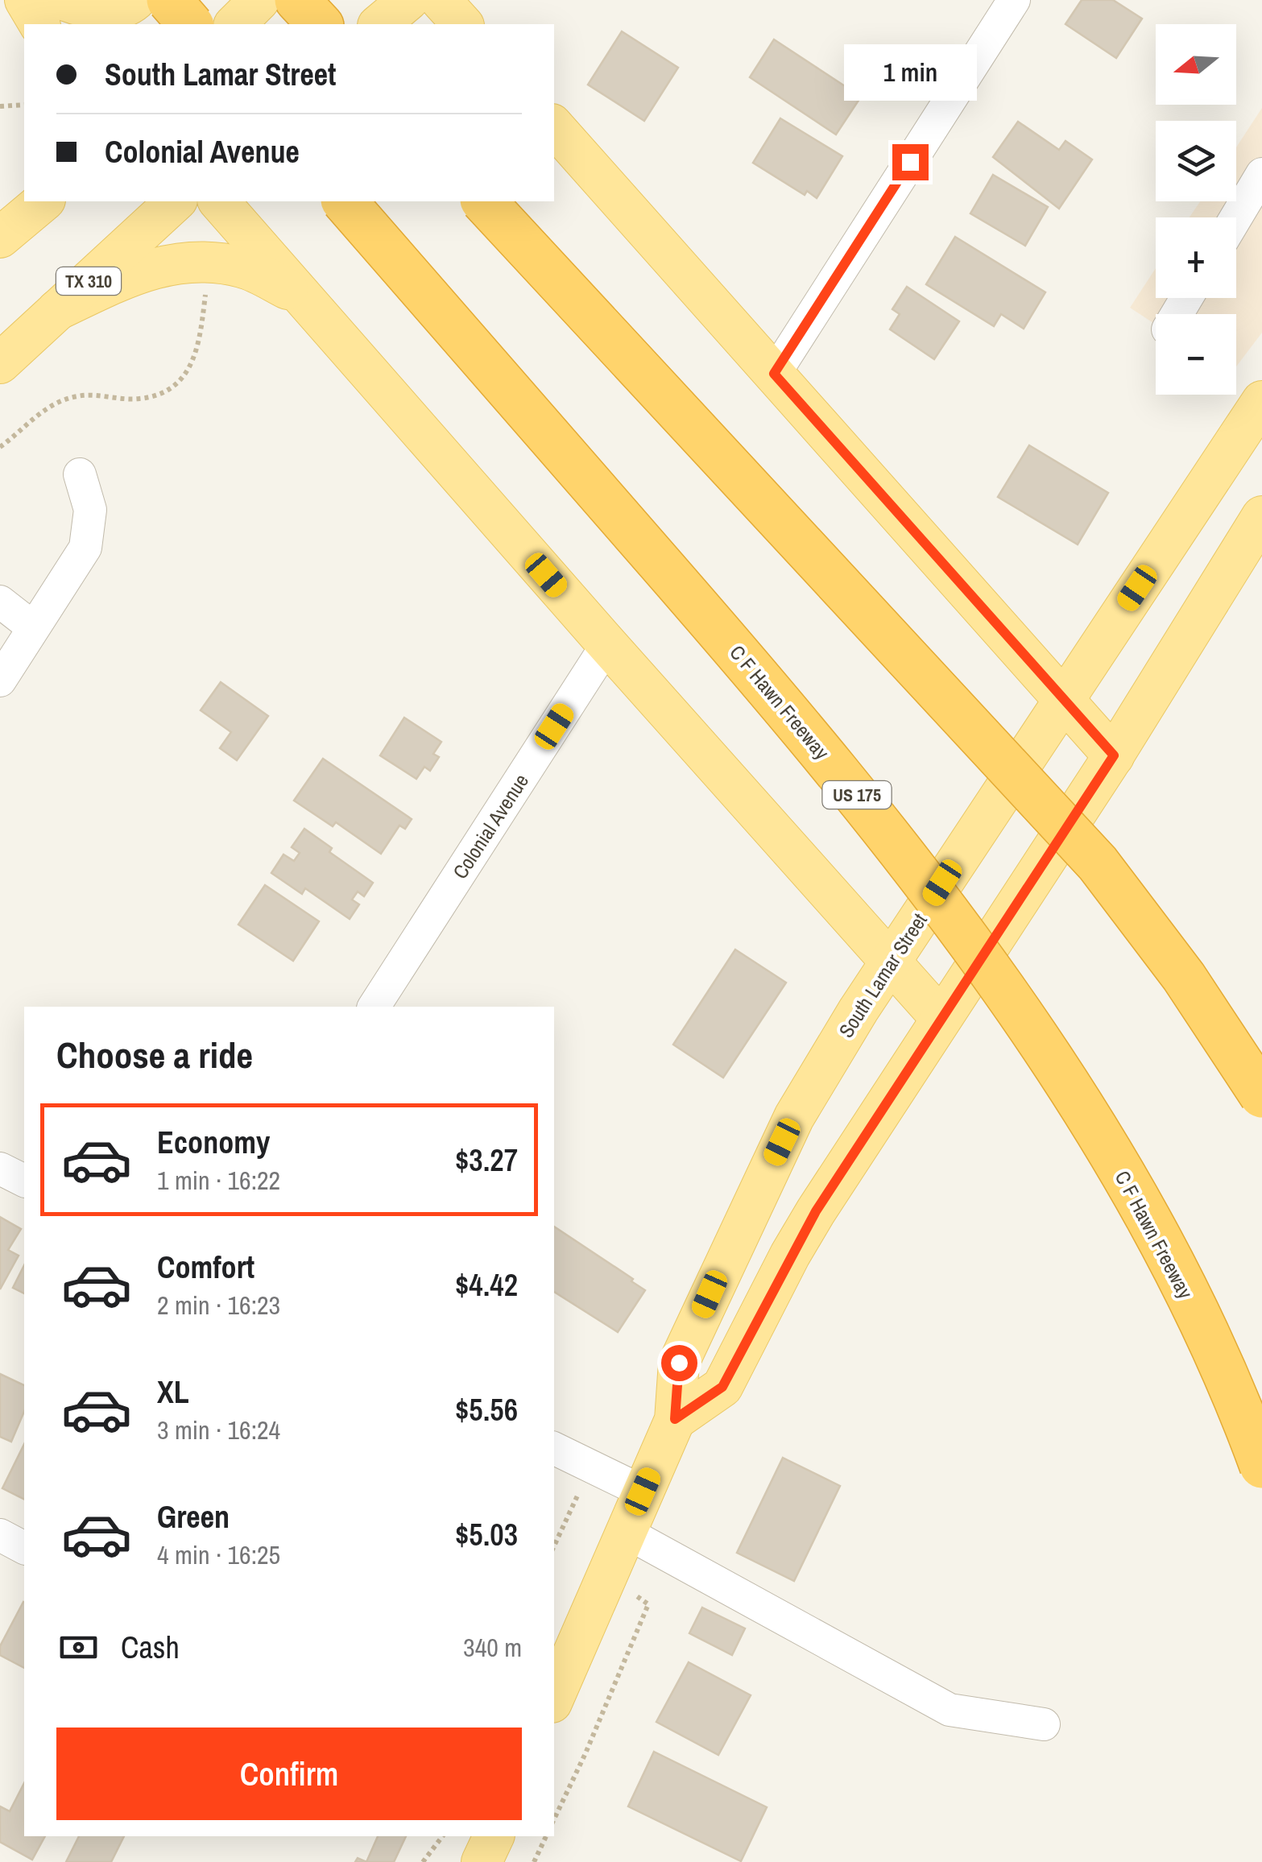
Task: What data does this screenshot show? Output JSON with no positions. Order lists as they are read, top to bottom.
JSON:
{
  "streets": {
    "highway": ["C F Hawn Freeway", "US 175"],
    "main road": ["TX 310", "South Lamar Street"],
    "street": ["Colonial Avenue"]
  },
  "north": "left",
  "page": {
    "map_buttons": ["+", "−"],
    "banner": ["South Lamar Street", "Colonial Avenue"],
    "bubble": "1 min",
    "heading": "Choose a ride",
    "list": [
      {
        "name": "Economy",
        "note": "1 min · 16:22",
        "value": "$3.27"
      },
      {
        "name": "Comfort",
        "note": "2 min · 16:23",
        "value": "$4.42"
      },
      {
        "name": "XL",
        "note": "3 min · 16:24",
        "value": "$5.56"
      },
      {
        "name": "Green",
        "note": "4 min · 16:25",
        "value": "$5.03"
      }
    ],
    "pay": ["Cash", "340 m"],
    "buttons": "Confirm"
  }
}
